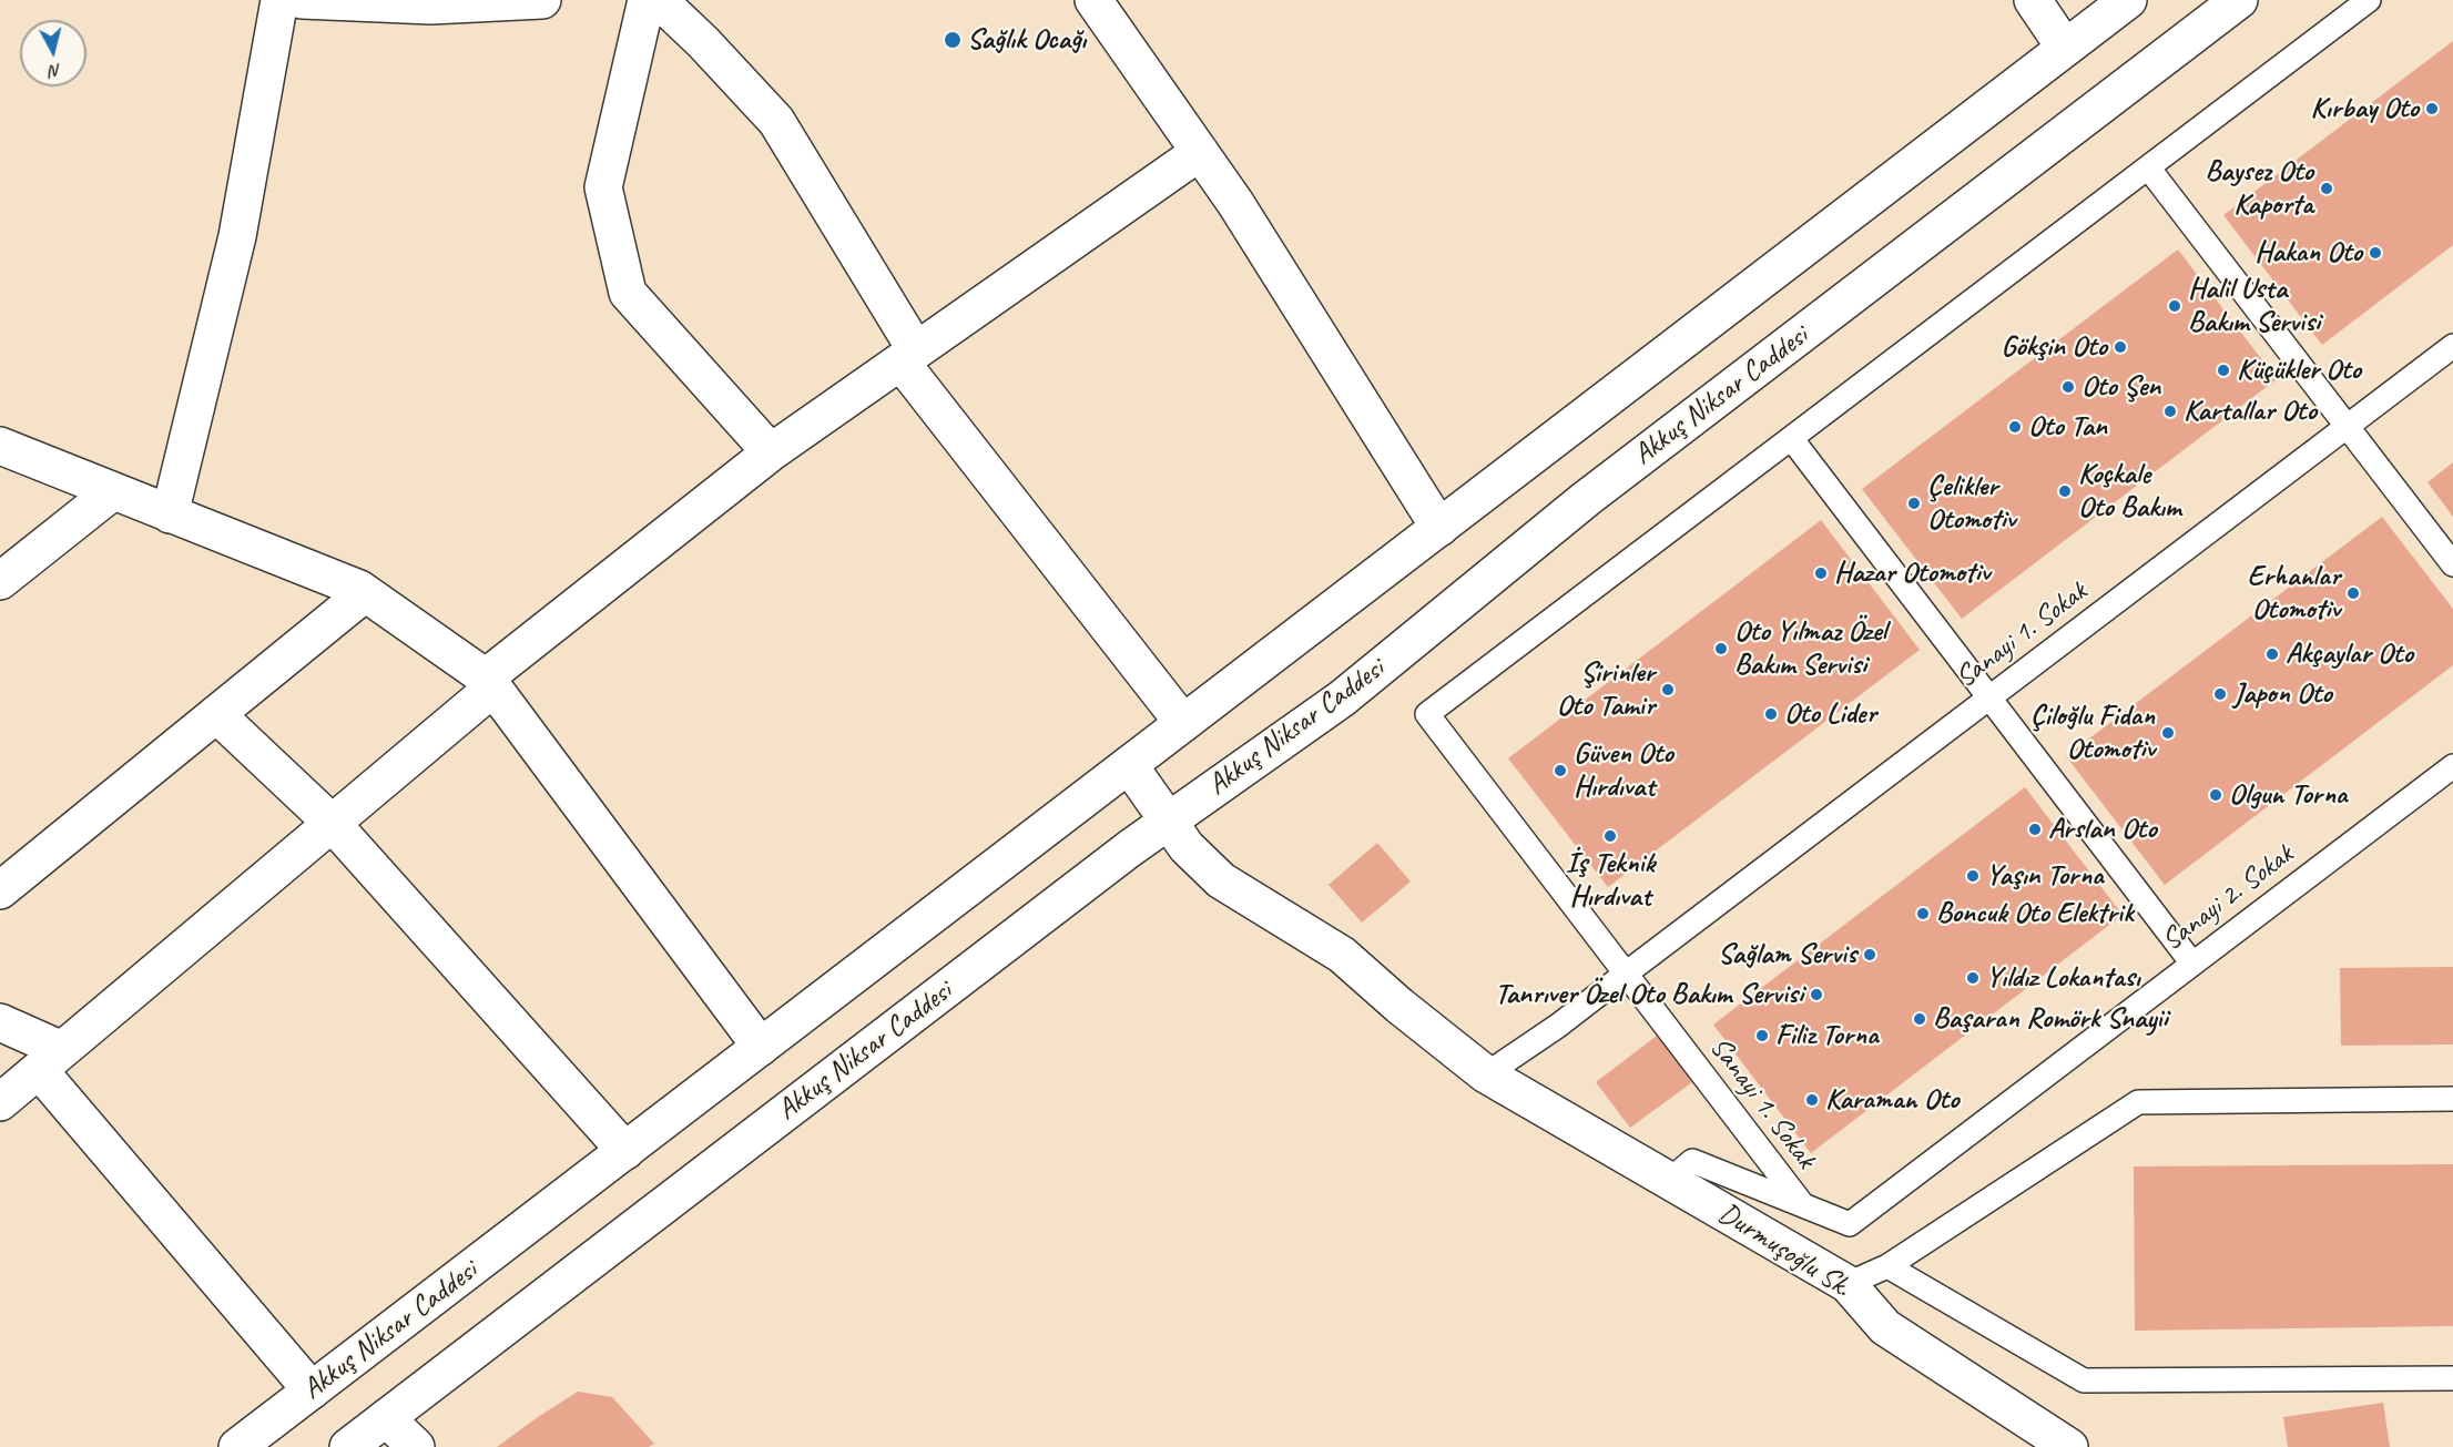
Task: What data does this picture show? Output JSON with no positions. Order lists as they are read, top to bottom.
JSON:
{
  "streets": {
    "street": ["Akkuş Niksar Caddesi", "Durmuşoğlu Sk."],
    "lane": ["Sanayi 1. Sokak", "Sanayi 2. Sokak"]
  },
  "crossings": [
    ["Akkuş Niksar Caddesi", "Durmuşoğlu Sk."],
    ["Sanayi 1. Sokak", "Sanayi 2. Sokak"],
    ["Sanayi 1. Sokak", "Durmuşoğlu Sk."],
    ["Sanayi 2. Sokak", "Durmuşoğlu Sk."]
  ],
  "places": [
    "Sağlık Ocağı",
    "Kırbay Oto",
    "Baysez Oto Kaporta",
    "Hakan Oto",
    "Halil Usta Bakım Servisi",
    "Gökşin Oto",
    "Küçükler Oto",
    "Oto Şen",
    "Kartallar Oto",
    "Oto Tan",
    "Koçkale Oto Bakım",
    "Çelikler Otomotiv",
    "Hazar Otomotiv",
    "Erhanlar Otomotiv",
    "Oto Yılmaz Özel Bakım Servisi",
    "Akçaylar Oto",
    "Şirinler Oto Tamir",
    "Japon Oto",
    "Oto Lider",
    "Çiloğlu Fidan Otomotiv",
    "Güven Oto Hırdıvat",
    "Olgun Torna",
    "Arslan Oto",
    "İş Teknik Hırdıvat",
    "Yaşın Torna",
    "Boncuk Oto Elektrik",
    "Sağlam Servis",
    "Yıldız Lokantası",
    "Tanrıver Özel Oto Bakım Servisi",
    "Başaran Romörk Snayii",
    "Filiz Torna",
    "Karaman Oto"
  ],
  "north": "bottom"
}
